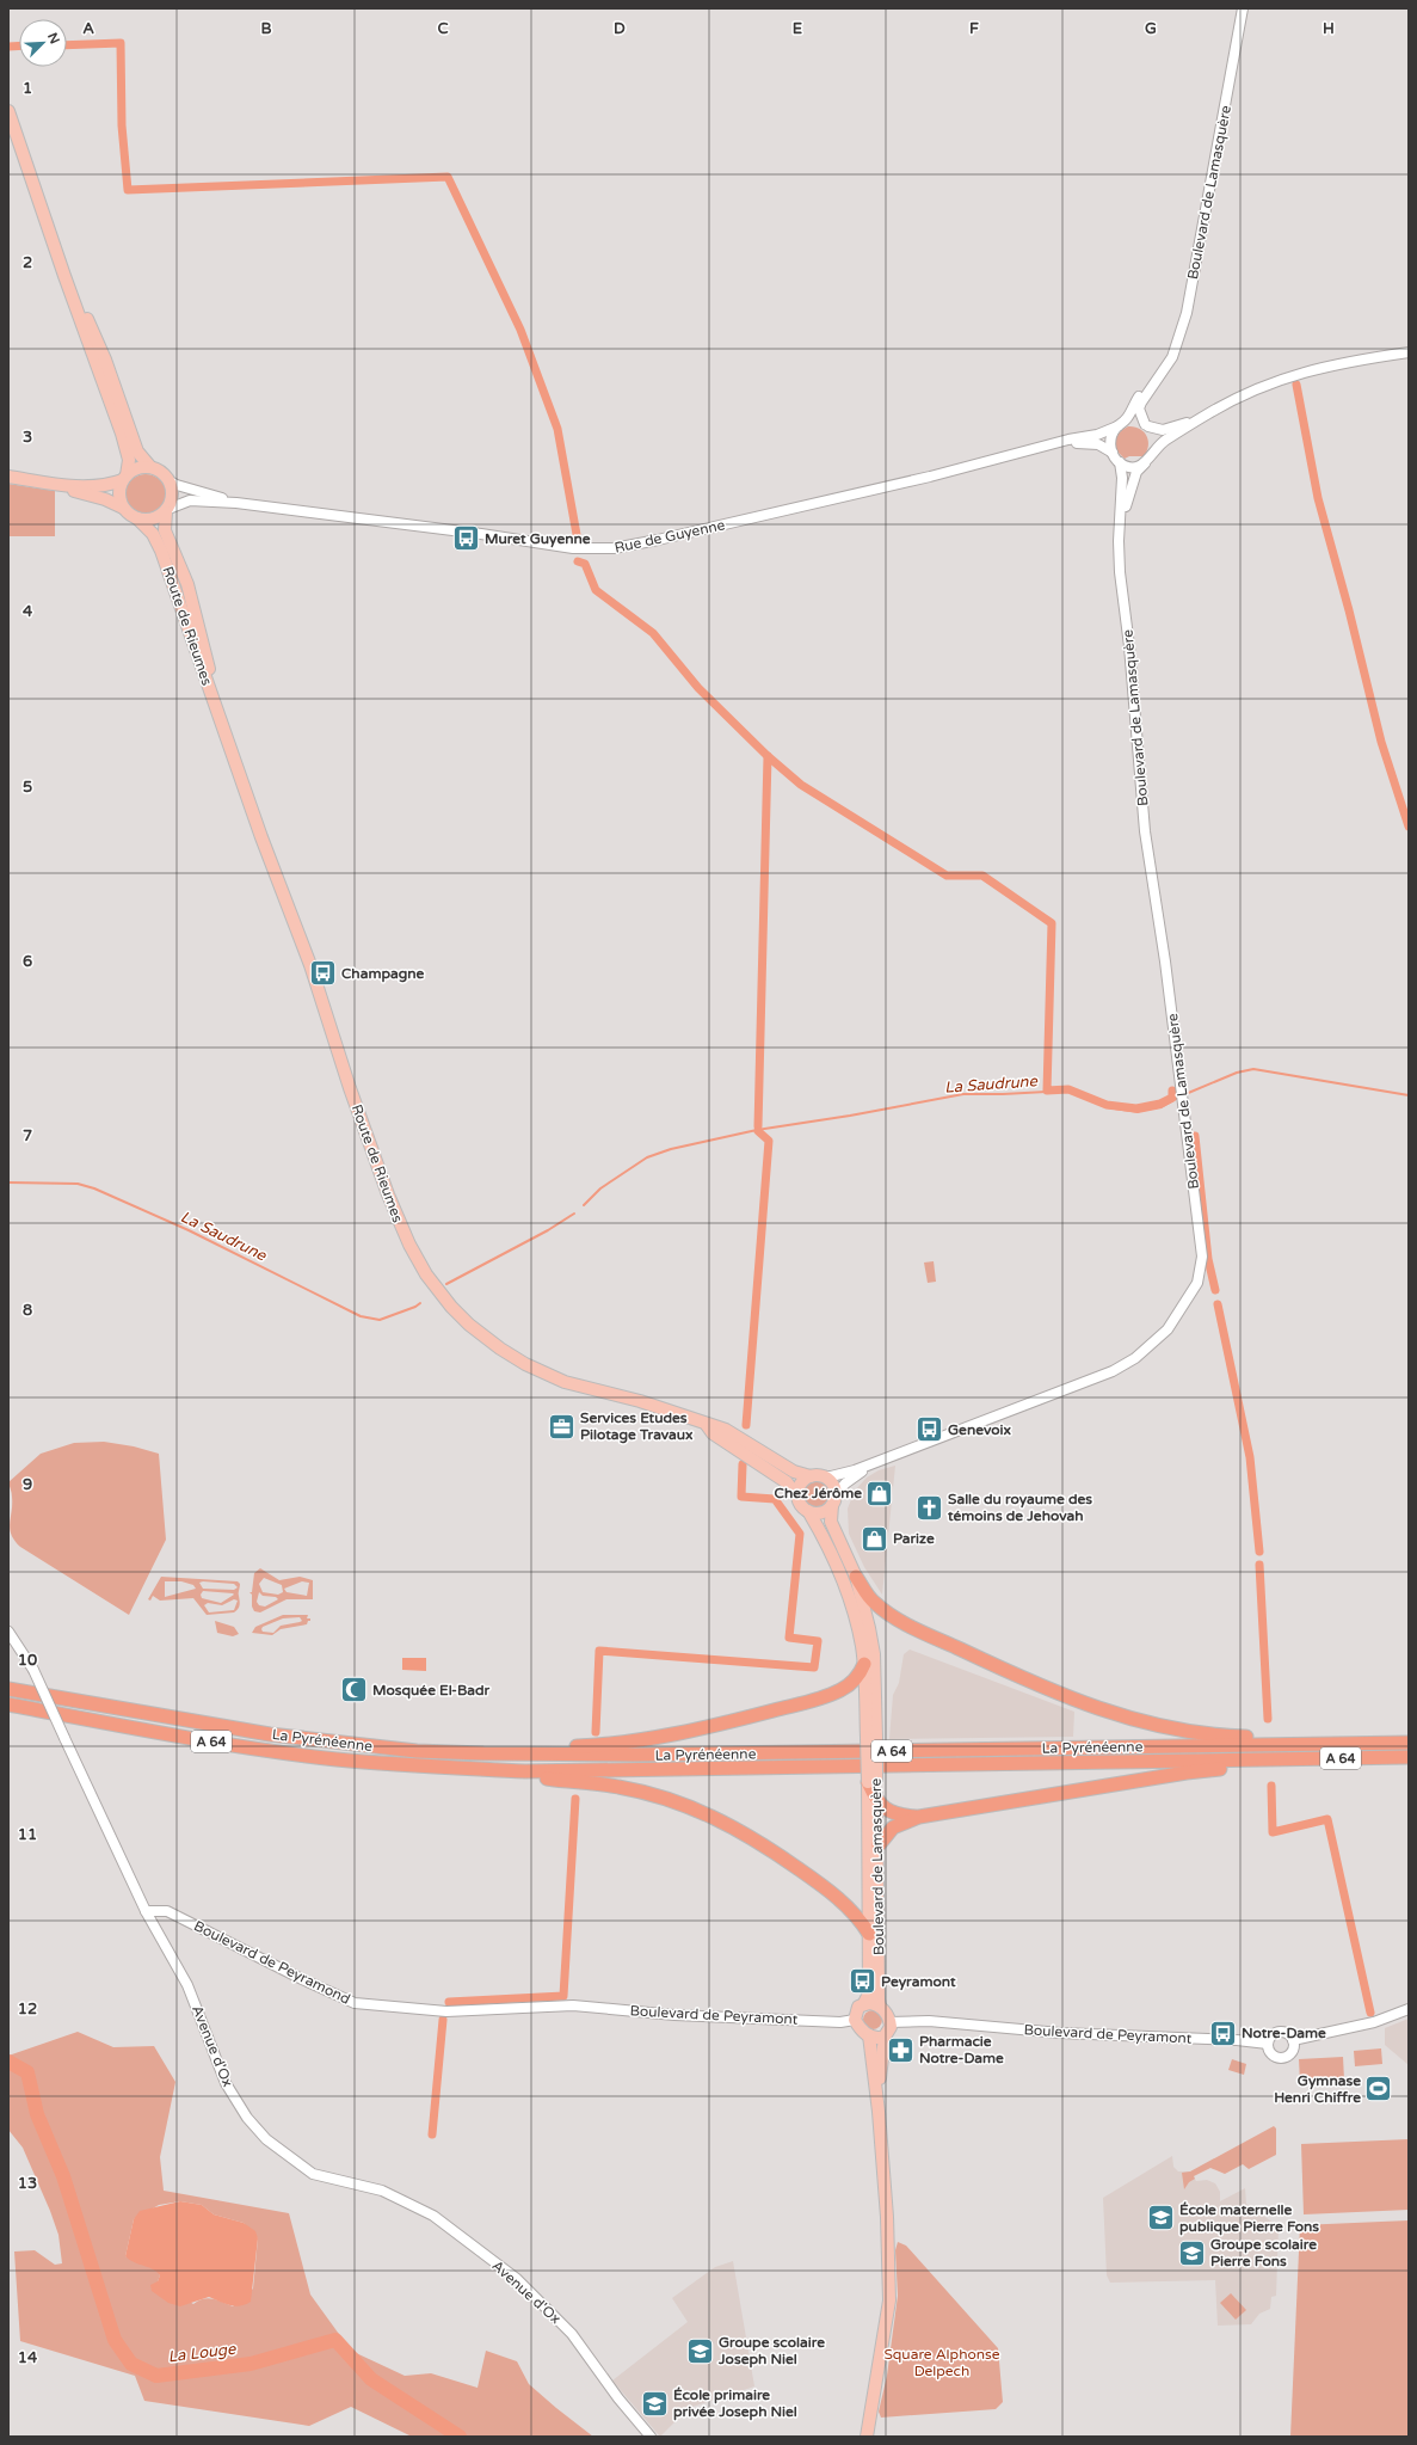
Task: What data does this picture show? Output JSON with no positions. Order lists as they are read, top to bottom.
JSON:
{
  "streets": {
    "highway": ["La Pyrénéenne", "A 64"],
    "main road": ["Boulevard de Lamasquère", "Route de Rieumes"],
    "street": [
      "Rue de Guyenne",
      "Boulevard de Peyramond",
      "Boulevard de Peyramont",
      "Avenue d'Ox"
    ]
  },
  "crossings": [
    ["Boulevard de Lamasquère", "Route de Rieumes"],
    ["Boulevard de Lamasquère", "Boulevard de Peyramont"],
    ["Rue de Guyenne", "Route de Rieumes"],
    ["Boulevard de Peyramond", "Boulevard de Peyramont"],
    ["Boulevard de Peyramond", "Avenue d'Ox"]
  ],
  "water": ["La Saudrune", "La Louge"],
  "parks": ["Square Alphonse Delpech"],
  "places": {
    "bus stop": [
      "Muret Guyenne",
      "Champagne",
      "Genevoix",
      "Peyramont",
      "Notre-Dame"
    ],
    "office": ["Services Etudes Pilotage Travaux"],
    "shop": ["Chez Jérôme", "Parize"],
    "church": ["Salle du royaume des témoins de Jehovah"],
    "mosque": ["Mosquée El-Badr"],
    "pharmacy": ["Pharmacie Notre-Dame"],
    "sports": ["Gymnase Henri Chiffre"],
    "school or university": [
      "École maternelle publique Pierre Fons",
      "Groupe scolaire Pierre Fons",
      "Groupe scolaire Joseph Niel",
      "École primaire privée Joseph Niel"
    ]
  },
  "north": "top right",
  "grid": {
    "columns": [
      "A",
      "B",
      "C",
      "D",
      "E",
      "F",
      "G",
      "H"
    ],
    "rows": [
      "1",
      "2",
      "3",
      "4",
      "5",
      "6",
      "7",
      "8",
      "9",
      "10",
      "11",
      "12",
      "13",
      "14"
    ]
  }
}
